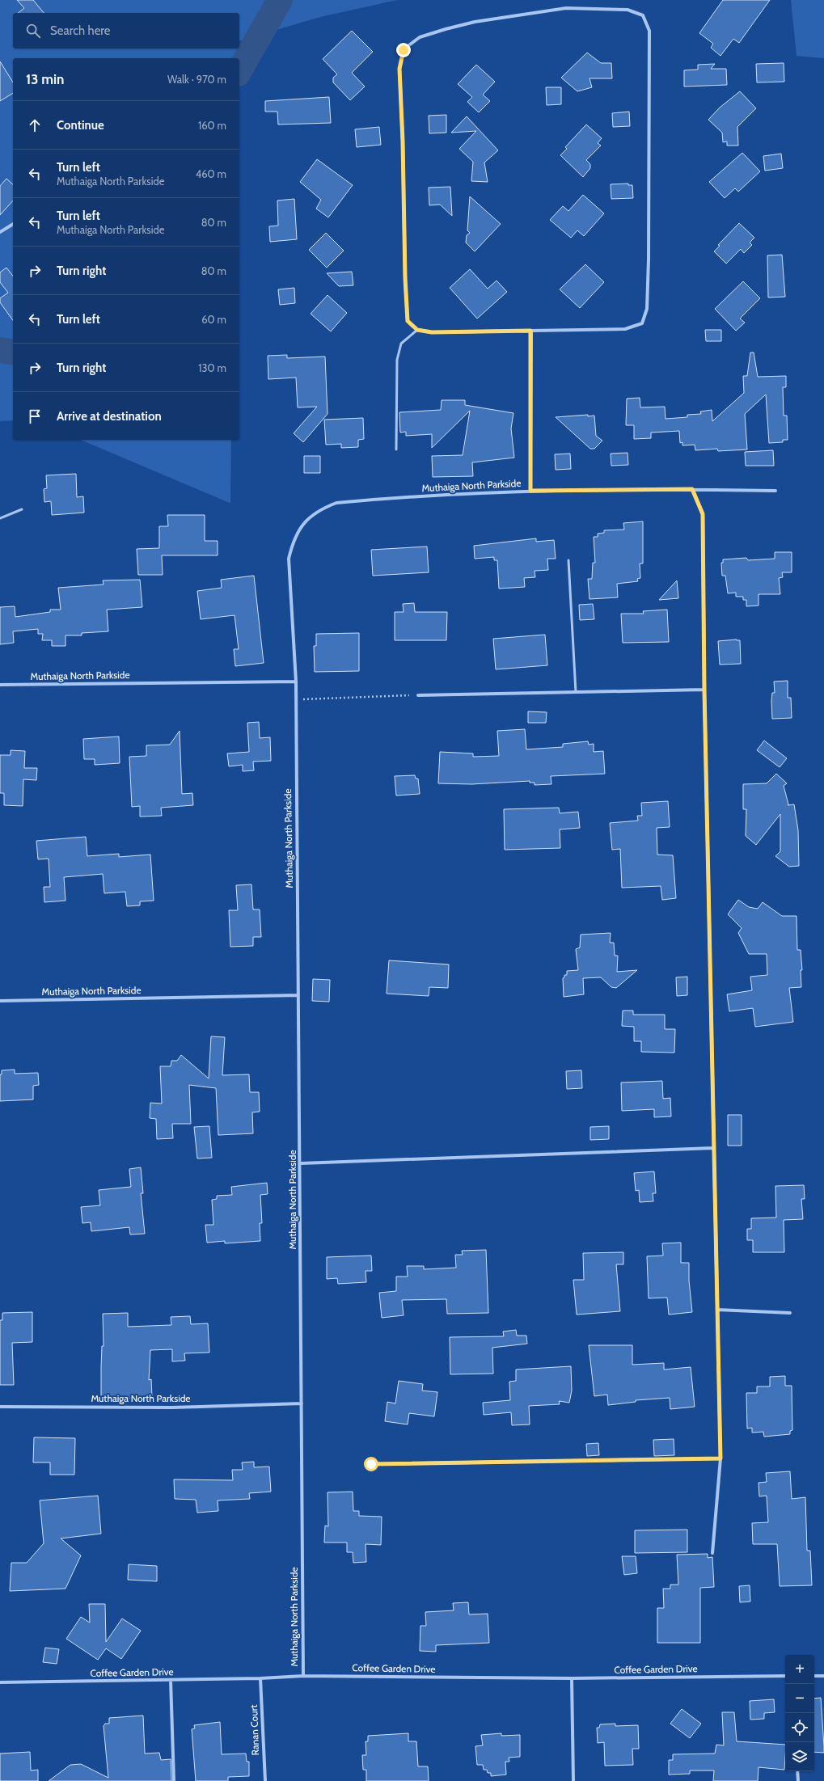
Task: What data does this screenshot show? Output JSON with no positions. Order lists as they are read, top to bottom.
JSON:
{
  "streets": {
    "street": ["Muthaiga North Parkside", "Coffee Garden Drive", "Ranan Court"]
  },
  "crossings": [
    ["Muthaiga North Parkside", "Coffee Garden Drive"],
    ["Coffee Garden Drive", "Ranan Court"]
  ],
  "page": {
    "search": "Search here",
    "heading": ["13 min", "Walk · 970 m"],
    "list": [
      ["Continue", "160 m"],
      ["Turn left", "Muthaiga North Parkside", "460 m"],
      ["Turn left", "Muthaiga North Parkside", "80 m"],
      ["Turn right", "80 m"],
      ["Turn left", "60 m"],
      ["Turn right", "130 m"],
      "Arrive at destination"
    ],
    "map_buttons": ["+", "−"]
  }
}
